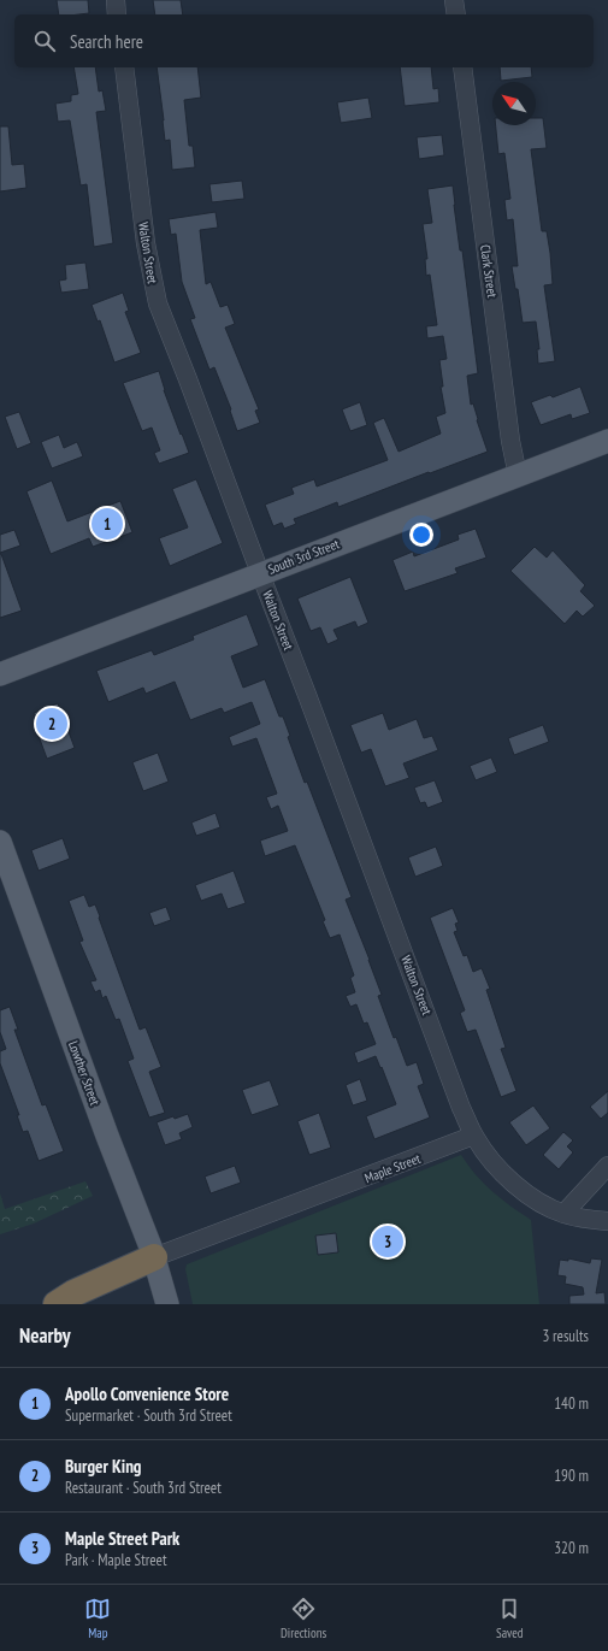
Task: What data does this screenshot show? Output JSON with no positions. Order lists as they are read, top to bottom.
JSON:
{
  "streets": {
    "main road": ["South 3rd Street", "Lowther Street"],
    "street": ["Walton Street", "Clark Street", "Maple Street"]
  },
  "crossings": [
    ["Walton Street", "South 3rd Street"],
    ["Walton Street", "Maple Street"],
    ["Clark Street", "South 3rd Street"],
    ["Lowther Street", "Maple Street"]
  ],
  "north": "top left",
  "page": {
    "search": "Search here",
    "pins": ["1", "2", "3"],
    "heading": ["Nearby", "3 results"],
    "list": [
      {
        "mark": "1",
        "name": "Apollo Convenience Store",
        "note": "Supermarket · South 3rd Street",
        "value": "140 m"
      },
      {
        "mark": "2",
        "name": "Burger King",
        "note": "Restaurant · South 3rd Street",
        "value": "190 m"
      },
      {
        "mark": "3",
        "name": "Maple Street Park",
        "note": "Park · Maple Street",
        "value": "320 m"
      }
    ],
    "nav": ["Map", "Directions", "Saved"]
  }
}
